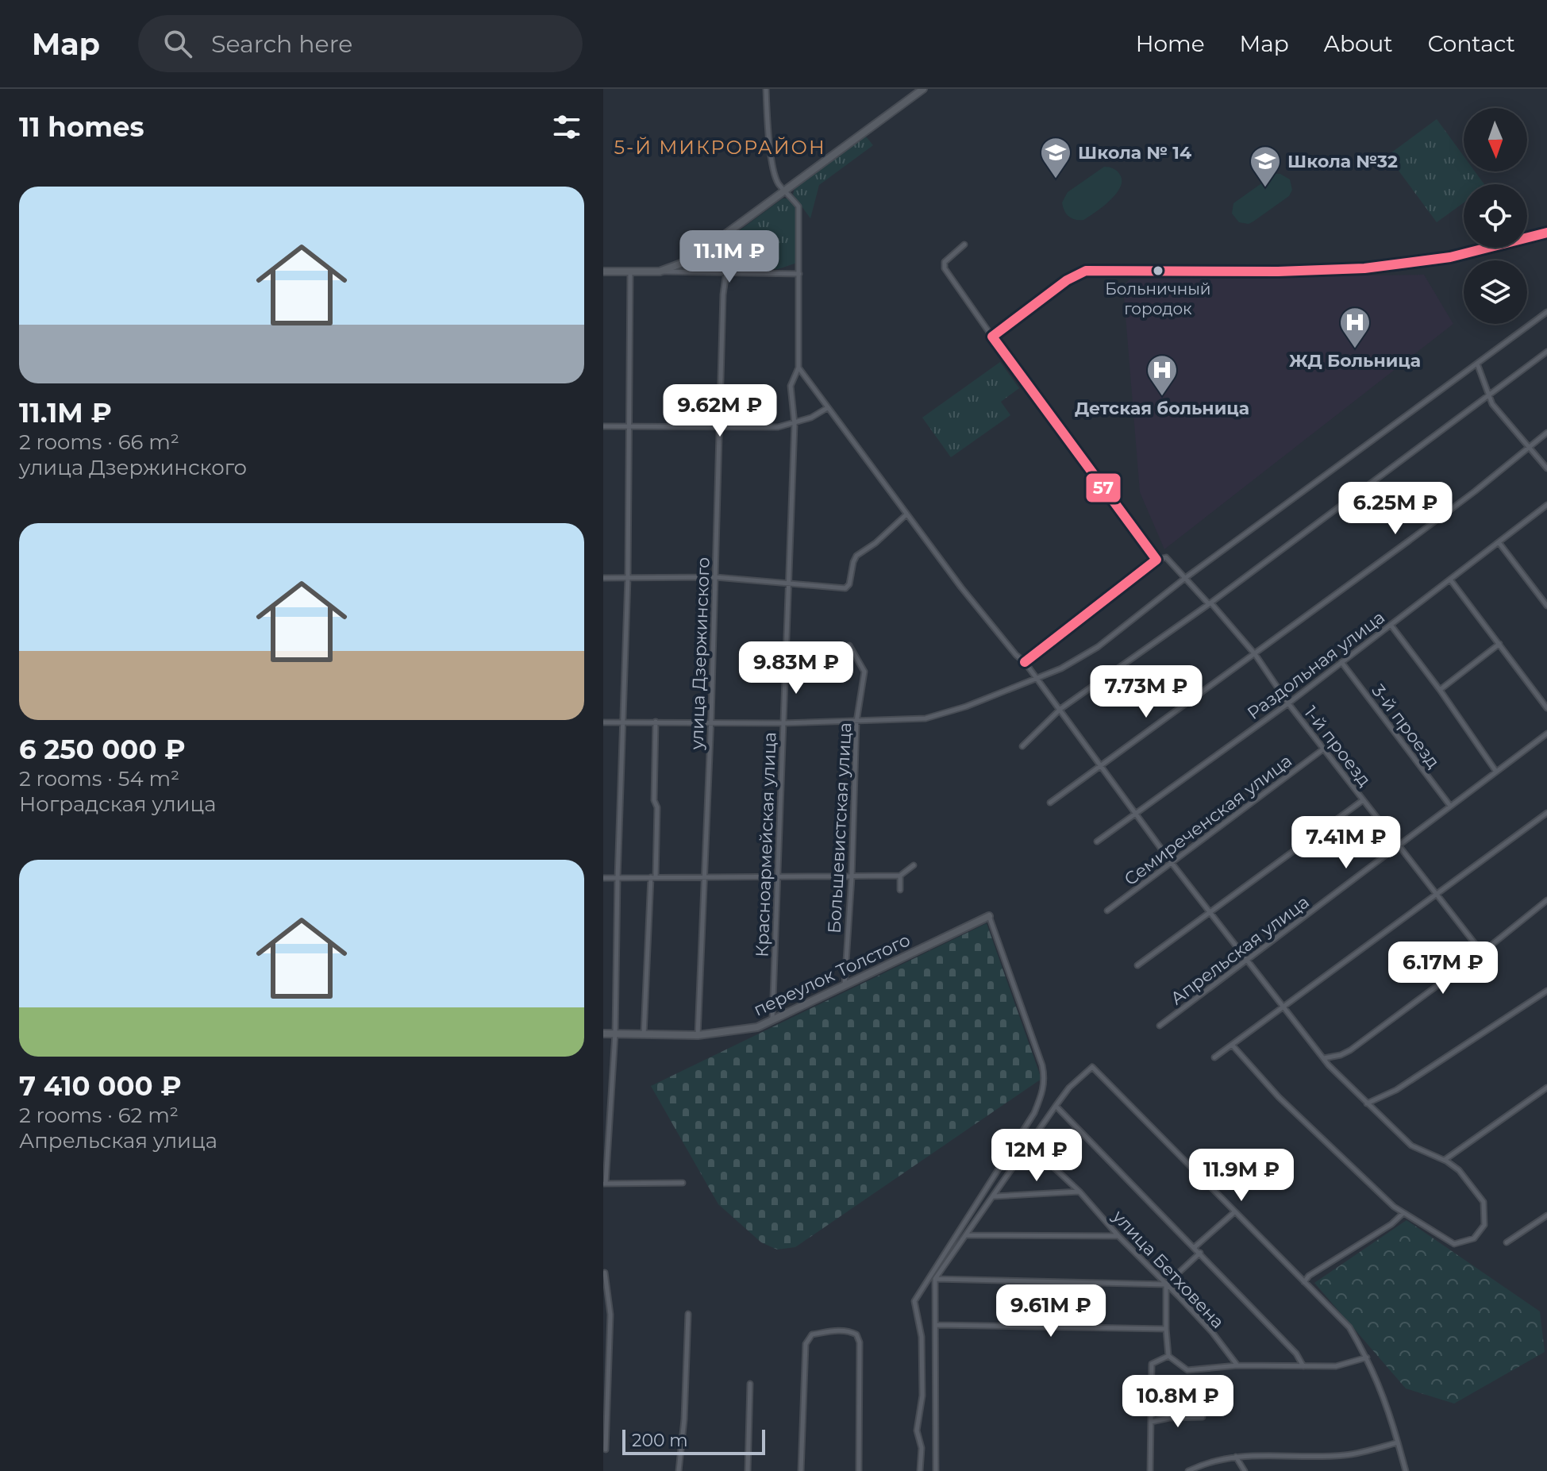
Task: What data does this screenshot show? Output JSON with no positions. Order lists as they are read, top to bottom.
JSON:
{
  "streets": {
    "street": [
      "улица Дзержинского",
      "Раздольная улица",
      "3-й проезд",
      "1-й проезд",
      "Семиреченская улица",
      "Большевистская улица",
      "Красноармейская улица",
      "Апрельская улица",
      "переулок Толстого",
      "улица Бетховена"
    ]
  },
  "crossings": [
    ["улица Дзержинского", "переулок Толстого"],
    ["Раздольная улица", "3-й проезд"],
    ["Раздольная улица", "1-й проезд"],
    ["3-й проезд", "Апрельская улица"],
    ["1-й проезд", "Семиреченская улица"],
    ["1-й проезд", "Апрельская улица"],
    ["Большевистская улица", "переулок Толстого"],
    ["Красноармейская улица", "переулок Толстого"]
  ],
  "districts": ["5-Й МИКРОРАЙОН"],
  "places": {
    "school or university": ["Школа № 14", "Школа №32"],
    "other": ["Больничный городок"],
    "hospital": ["ЖД Больница", "Детская больница"]
  },
  "lines": ["transit line 57"],
  "scale_bar": "200 m",
  "north": "bottom",
  "page": {
    "header": "Map",
    "search": "Search here",
    "nav": [
      "Home",
      "Map",
      "About",
      "Contact"
    ],
    "heading": "11 homes",
    "list": [
      {
        "name": "11.1M ₽",
        "note": "2 rooms · 66 m² · улица Дзержинского"
      },
      {
        "name": "6 250 000 ₽",
        "note": "2 rooms · 54 m² · Ноградская улица"
      },
      {
        "name": "7 410 000 ₽",
        "note": "2 rooms · 62 m² · Апрельская улица"
      }
    ],
    "price": [
      "11.1M ₽",
      "9.62M ₽",
      "6.25M ₽",
      "9.83M ₽",
      "7.73M ₽",
      "7.41M ₽",
      "6.17M ₽",
      "12M ₽",
      "11.9M ₽",
      "9.61M ₽",
      "10.8M ₽"
    ],
    "scale": "200 m"
  }
}
